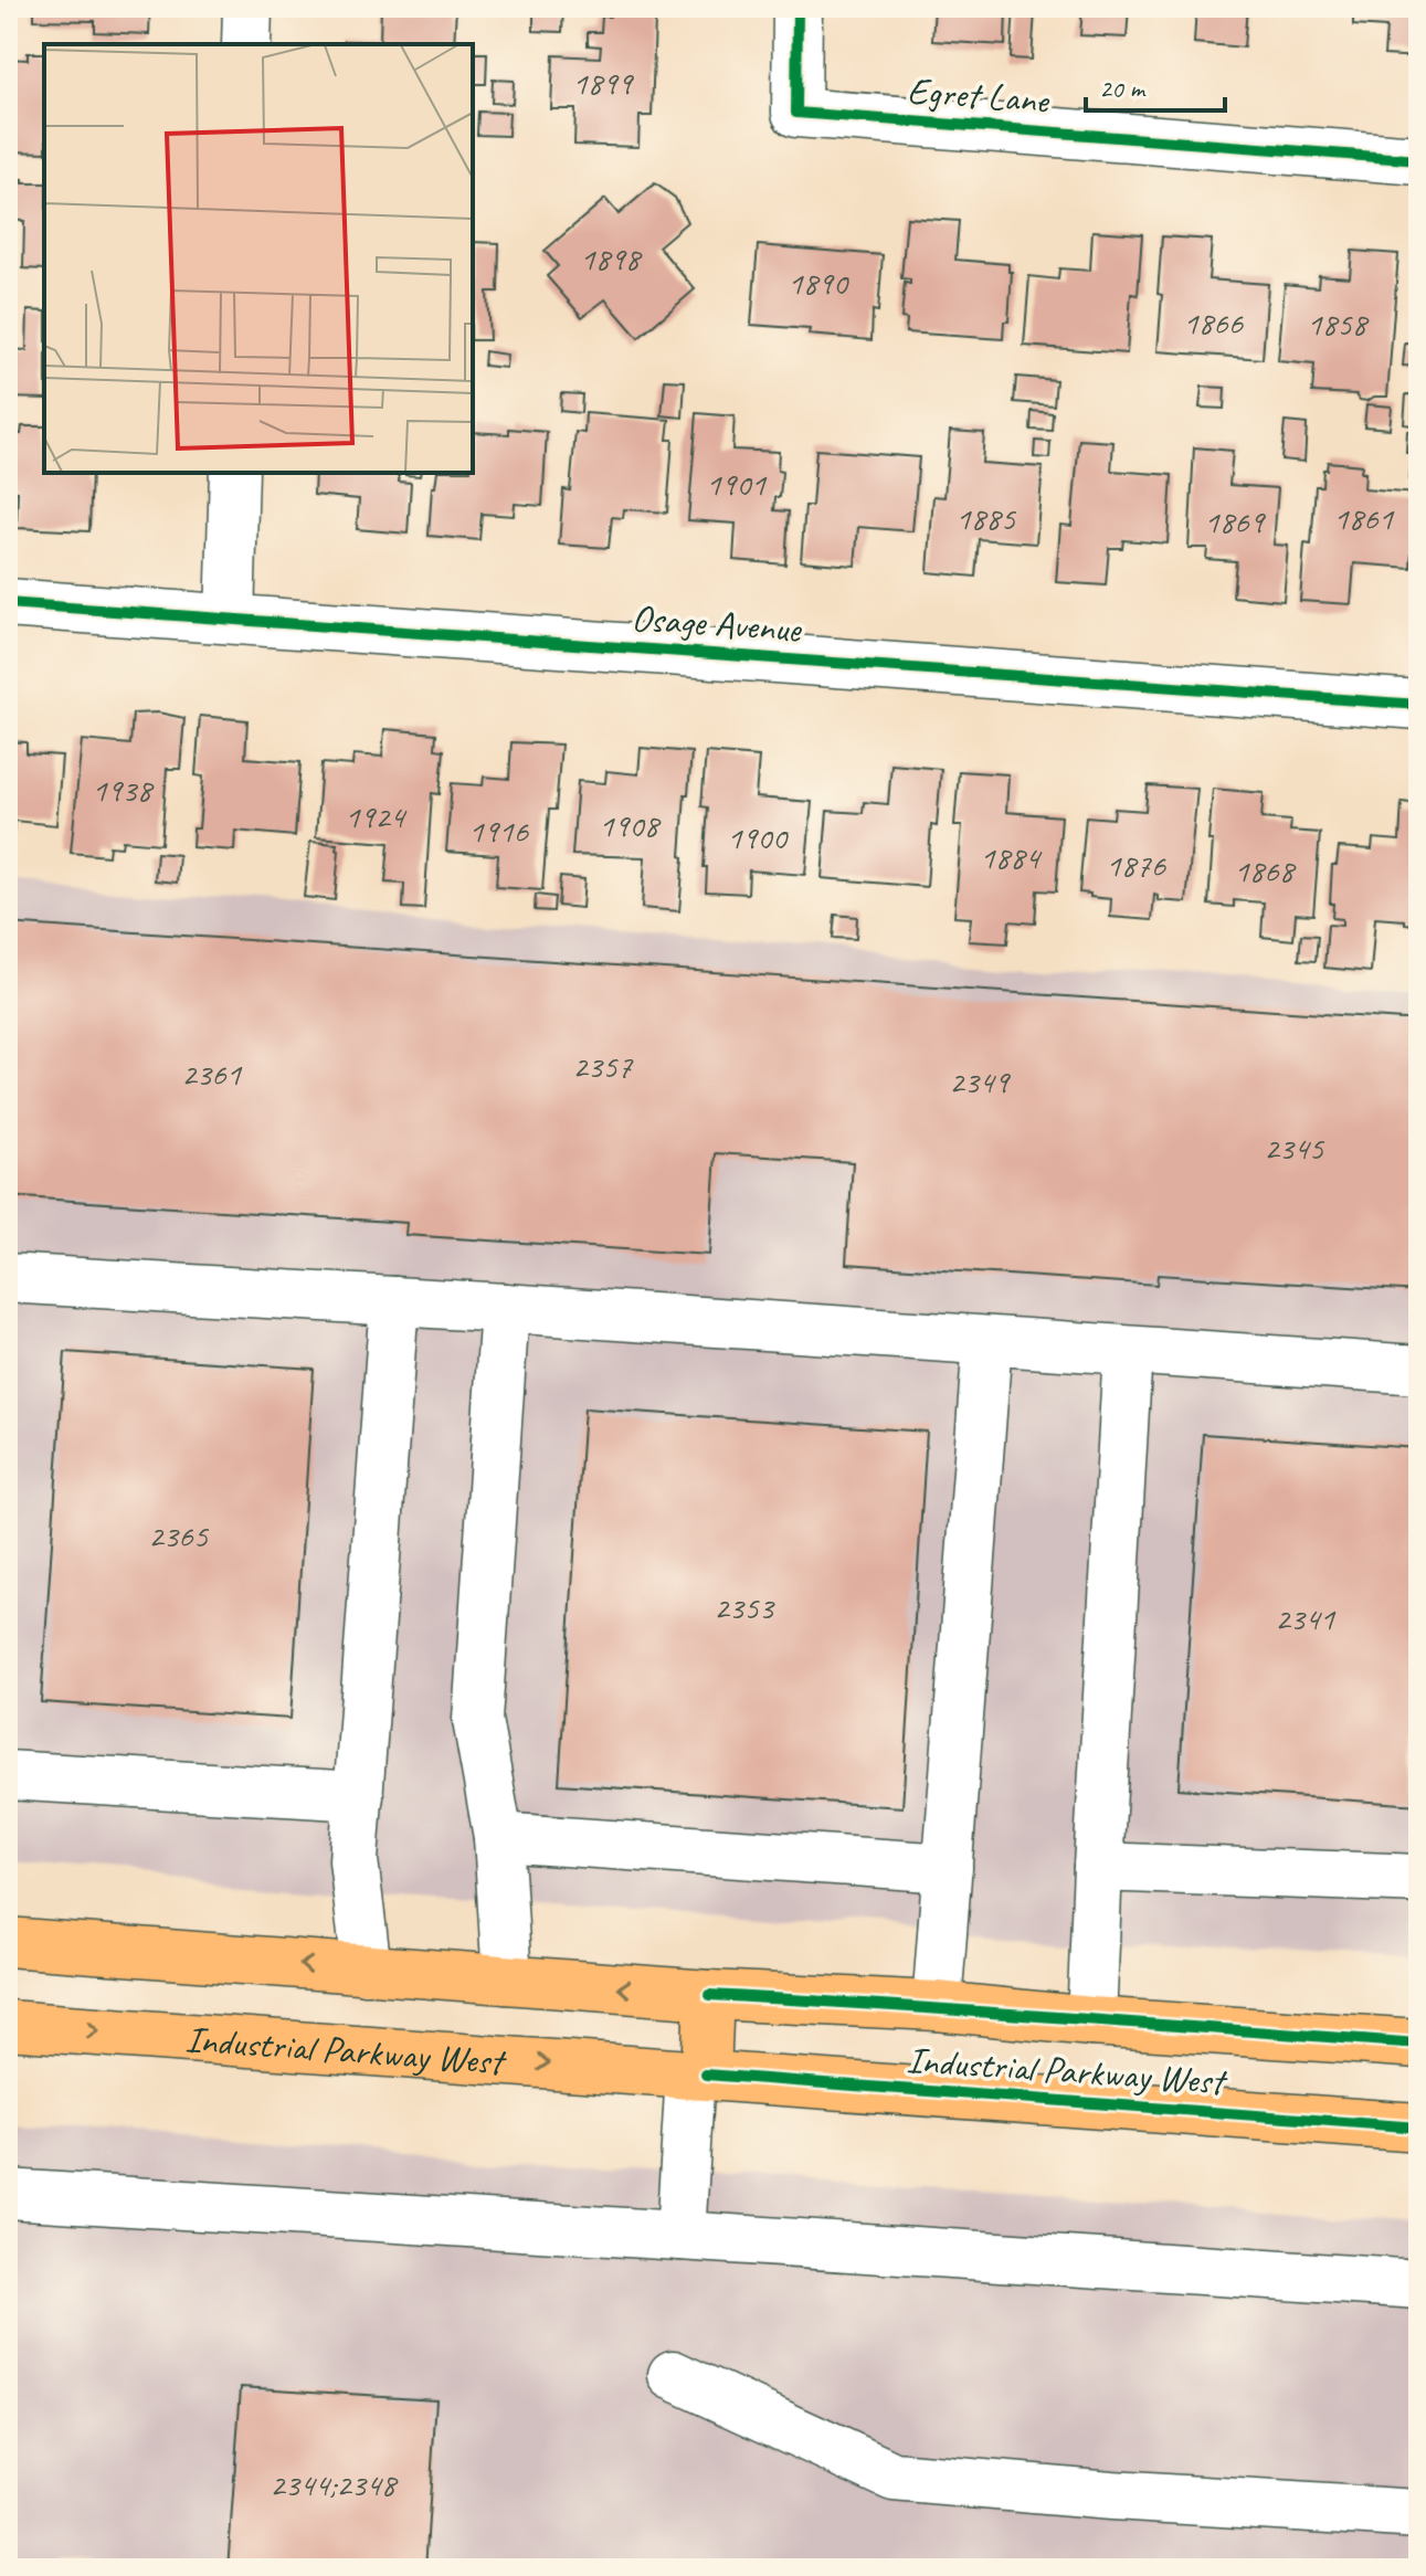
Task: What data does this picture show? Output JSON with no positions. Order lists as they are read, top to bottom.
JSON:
{
  "streets": {
    "main road": ["Industrial Parkway West"],
    "street": ["Egret Lane", "Osage Avenue"]
  },
  "house_numbers": [
    "1899",
    "1898",
    "1890",
    "1866",
    "1858",
    "1901",
    "1885",
    "1861",
    "1869",
    "1938",
    "1924",
    "1908",
    "1916",
    "1900",
    "1884",
    "1876",
    "1868",
    "2357",
    "2361",
    "2349",
    "2345",
    "2365",
    "2353",
    "2341",
    "2344;2348"
  ],
  "scale_bar": "20 m"
}
